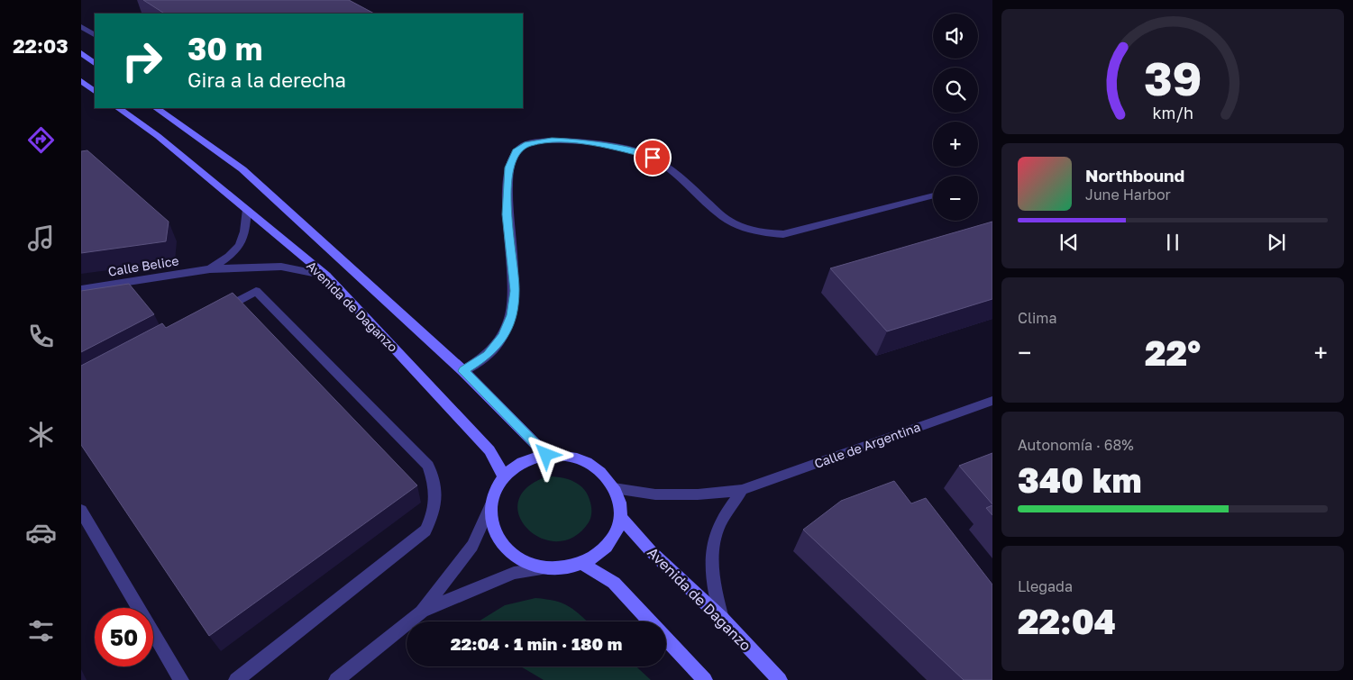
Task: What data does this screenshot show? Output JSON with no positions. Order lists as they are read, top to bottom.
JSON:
{
  "streets": {
    "main road": ["Avenida de Daganzo"],
    "street": ["Calle Belice", "Calle de Argentina"]
  },
  "crossings": [
    ["Calle Belice", "Avenida de Daganzo"],
    ["Avenida de Daganzo", "Calle de Argentina"]
  ],
  "page": {
    "tabs": "22:03",
    "map_buttons": ["+", "−"],
    "turn": ["30 m", "Gira a la derecha"],
    "song": ["Northbound", "June Harbor"],
    "tile": [
      "Clima",
      ["Autonomía · 68%", "340 km"],
      ["Llegada", "22:04"]
    ],
    "heat": ["−", "22°", "+"],
    "limit": "50",
    "trip": "22:04 · 1 min · 180 m",
    "gauge": ["39", "km/h"]
  }
}
